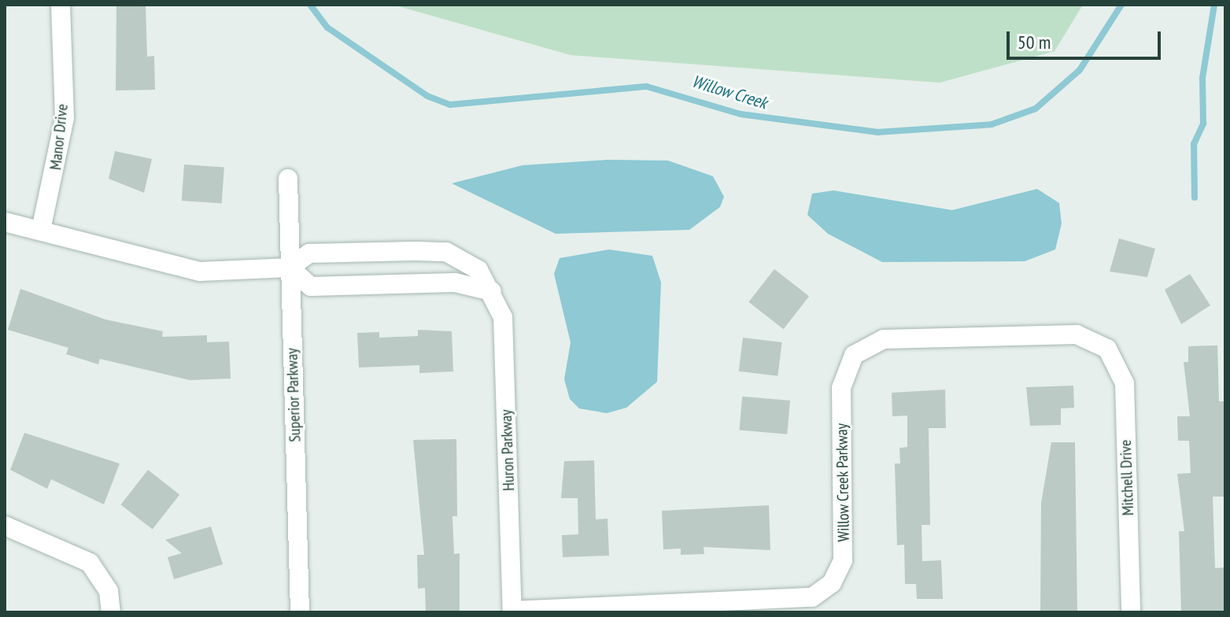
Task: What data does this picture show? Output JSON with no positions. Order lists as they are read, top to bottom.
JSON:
{
  "streets": {
    "street": [
      "Manor Drive",
      "Superior Parkway",
      "Huron Parkway",
      "Mitchell Drive",
      "Willow Creek Parkway"
    ]
  },
  "crossings": [
    ["Manor Drive", "Huron Parkway"],
    ["Superior Parkway", "Huron Parkway"],
    ["Huron Parkway", "Willow Creek Parkway"],
    ["Mitchell Drive", "Willow Creek Parkway"]
  ],
  "water": ["Willow Creek"],
  "scale_bar": "50 m"
}
